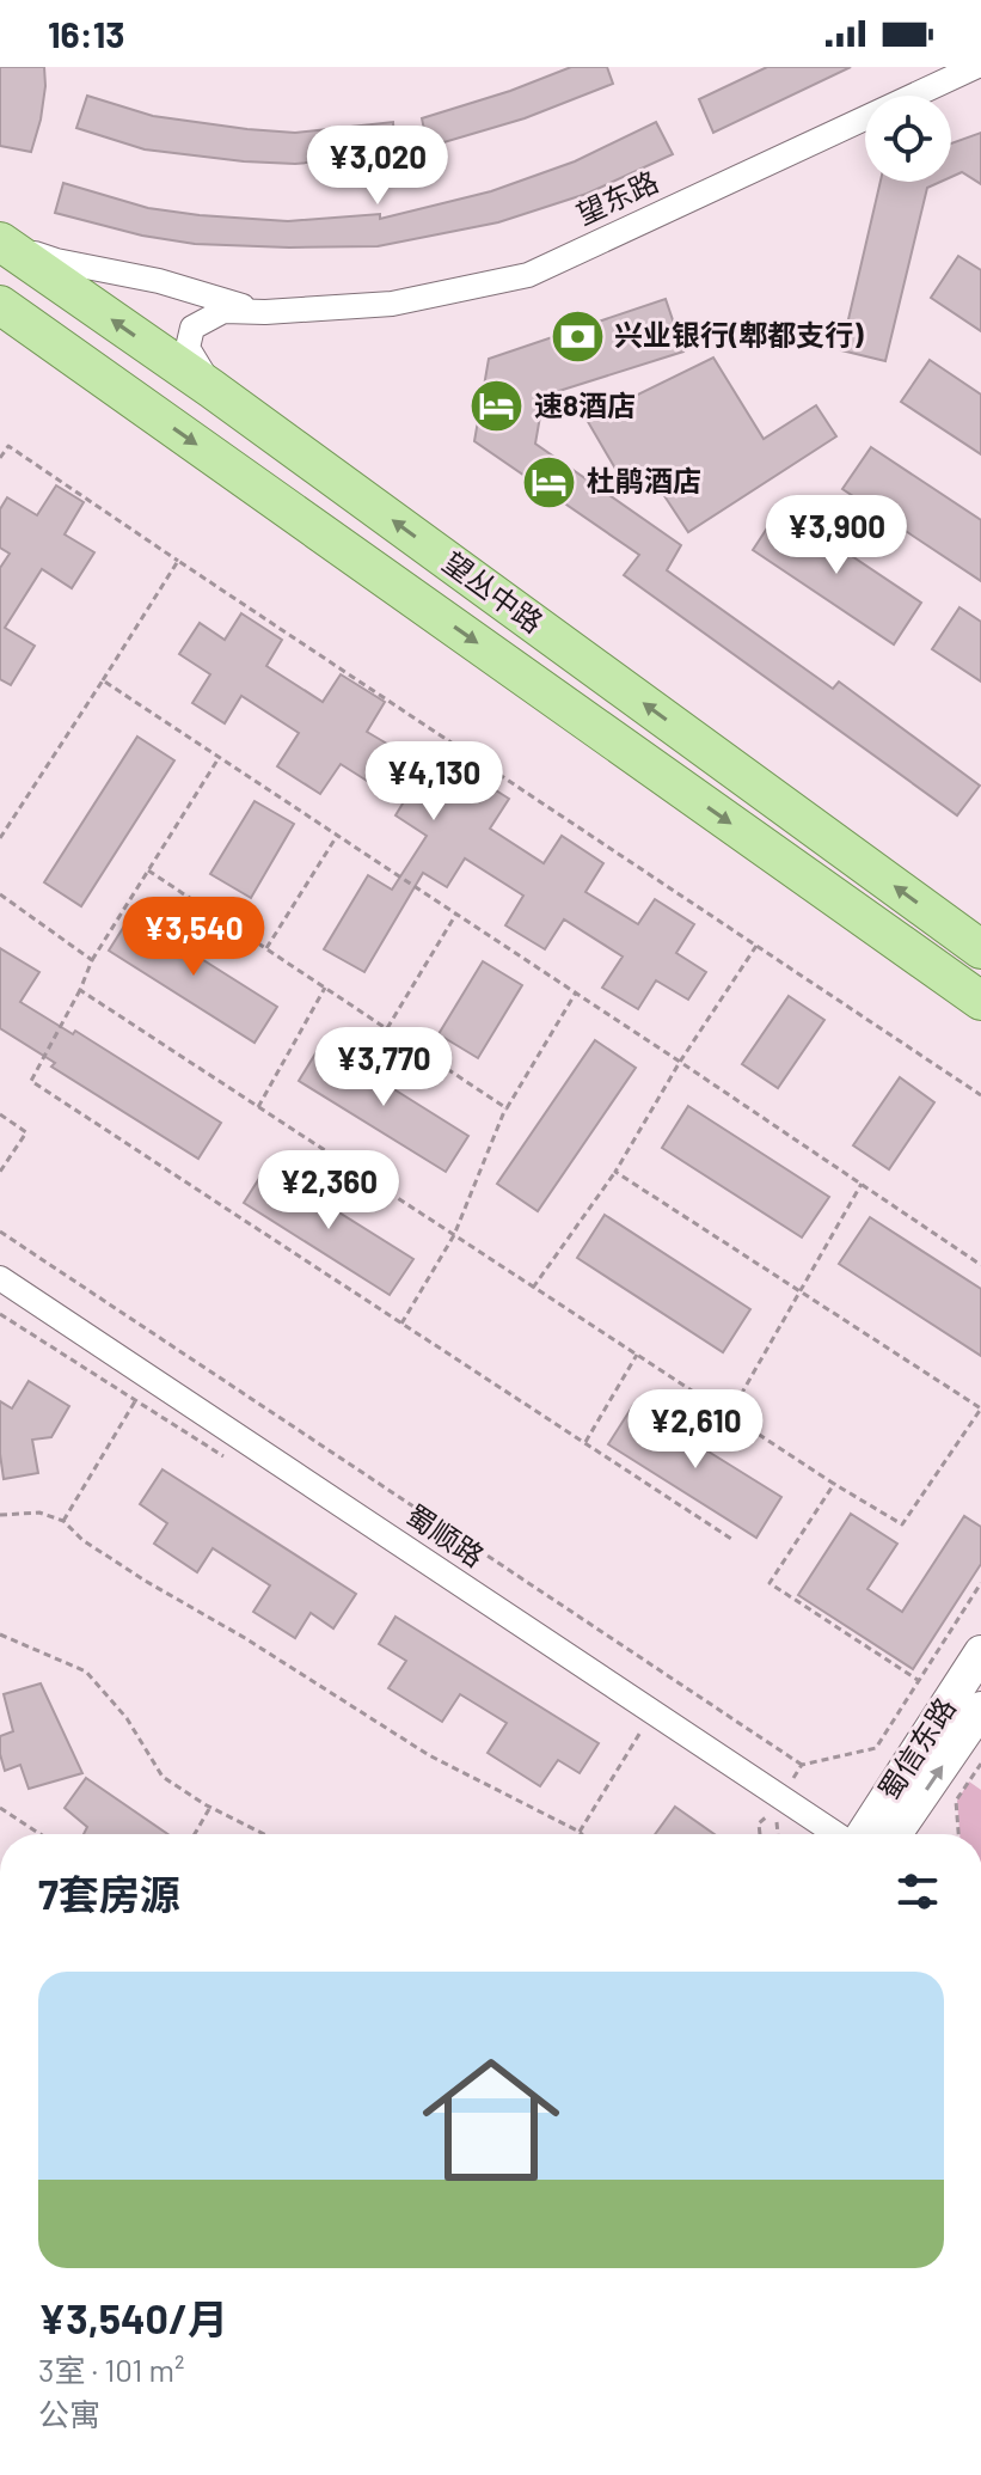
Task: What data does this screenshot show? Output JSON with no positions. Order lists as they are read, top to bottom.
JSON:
{
  "streets": {
    "main road": ["望丛中路", "蜀信东路"],
    "street": ["望东路", "蜀顺路"]
  },
  "crossings": [
    ["望东路", "望丛中路"]
  ],
  "places": {
    "bank": ["兴业银行(郫都支行)"],
    "hotel": ["速8酒店", "杜鹃酒店"]
  },
  "page": {
    "status": "16:13",
    "price": [
      "¥3,020",
      "¥3,900",
      "¥4,130",
      "¥3,540",
      "¥3,770",
      "¥2,360",
      "¥2,610"
    ],
    "heading": "7套房源",
    "list": [
      {
        "name": "¥3,540/月",
        "note": "3室 · 101 m² · 公寓"
      }
    ]
  }
}
